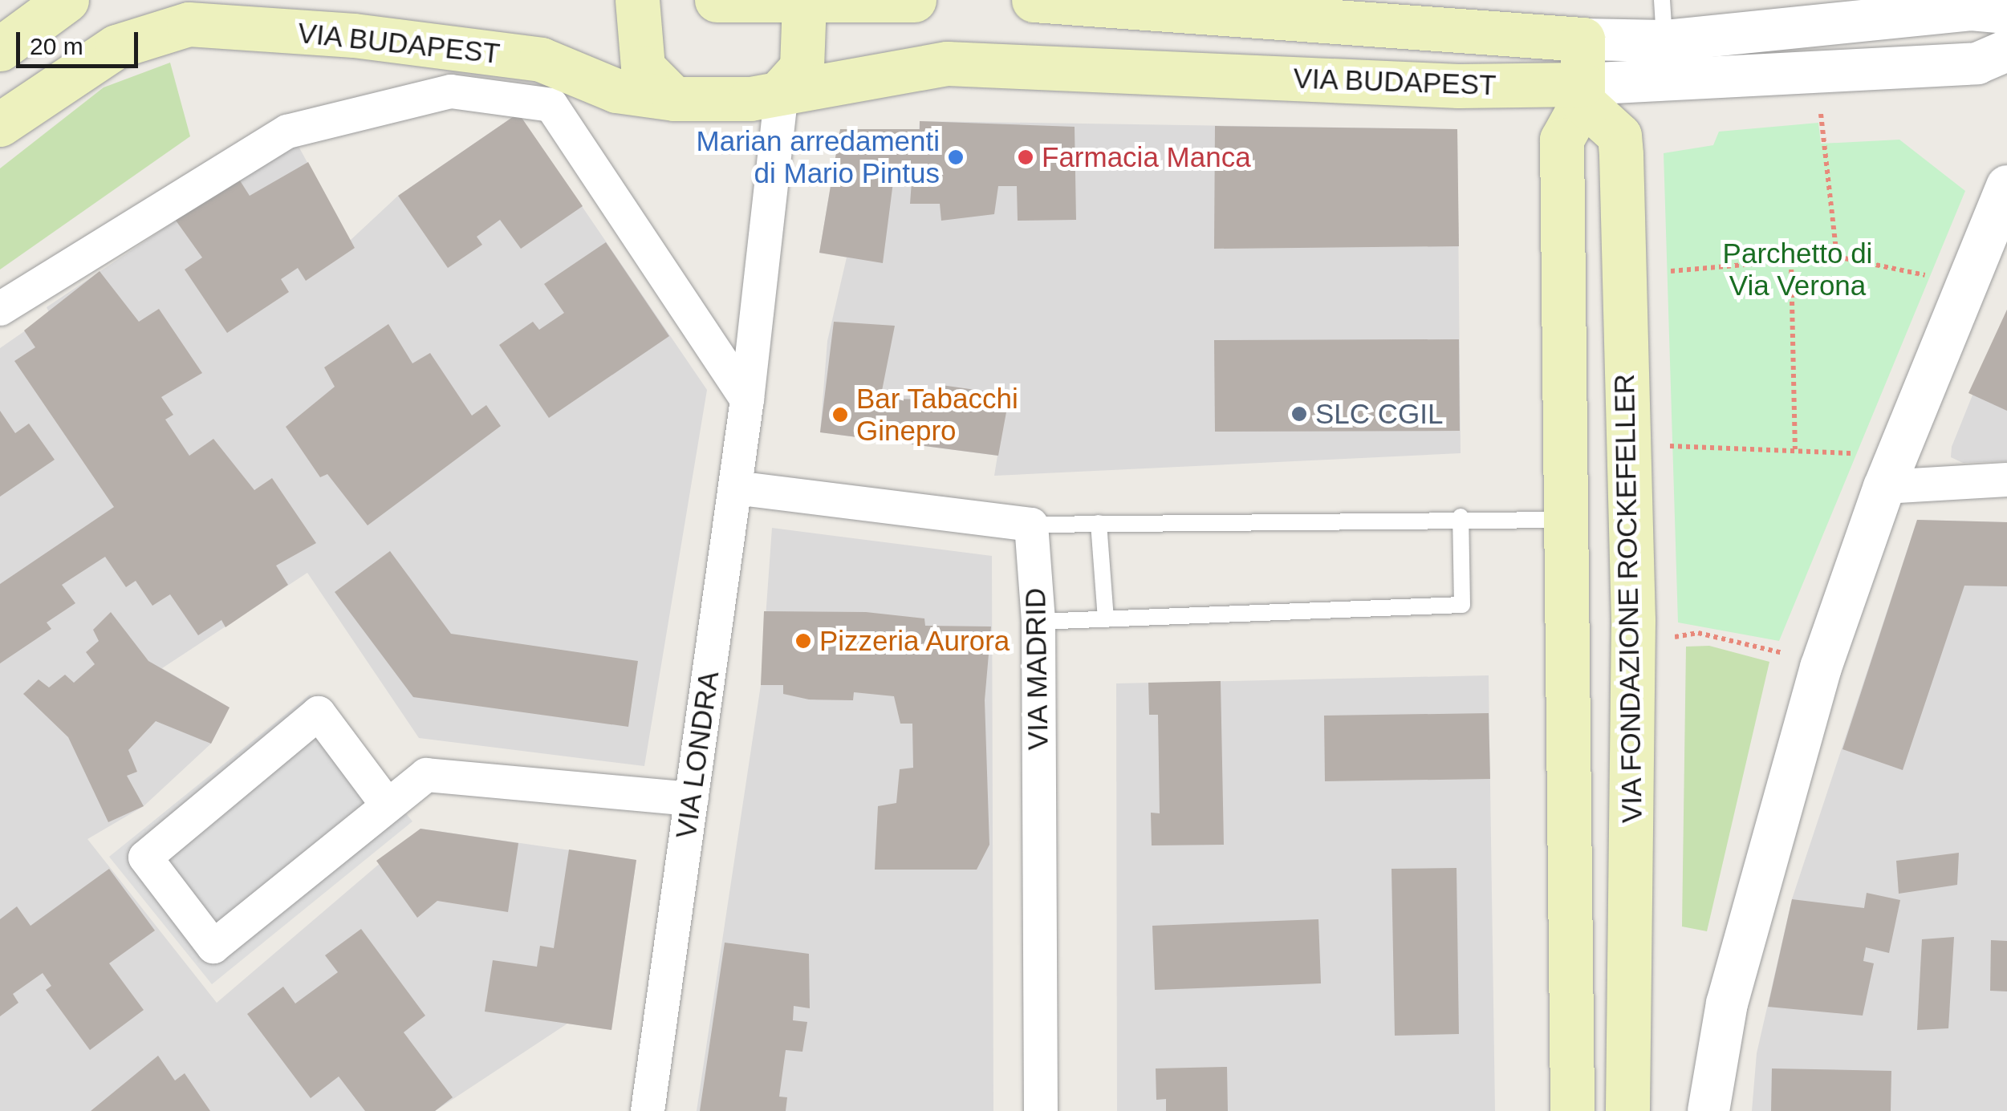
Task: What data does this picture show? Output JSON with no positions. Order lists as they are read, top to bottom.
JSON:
{
  "streets": {
    "main road": ["VIA BUDAPEST", "VIA FONDAZIONE ROCKEFELLER"],
    "street": ["VIA MADRID", "VIA LONDRA"]
  },
  "crossings": [
    ["VIA BUDAPEST", "VIA FONDAZIONE ROCKEFELLER"],
    ["VIA BUDAPEST", "VIA LONDRA"]
  ],
  "parks": ["Parchetto di Via Verona"],
  "places": [
    "Marian arredamenti di Mario Pintus",
    "Farmacia Manca",
    "SLC CGIL",
    "Bar Tabacchi Ginepro",
    "Pizzeria Aurora"
  ],
  "scale_bar": "20 m"
}
